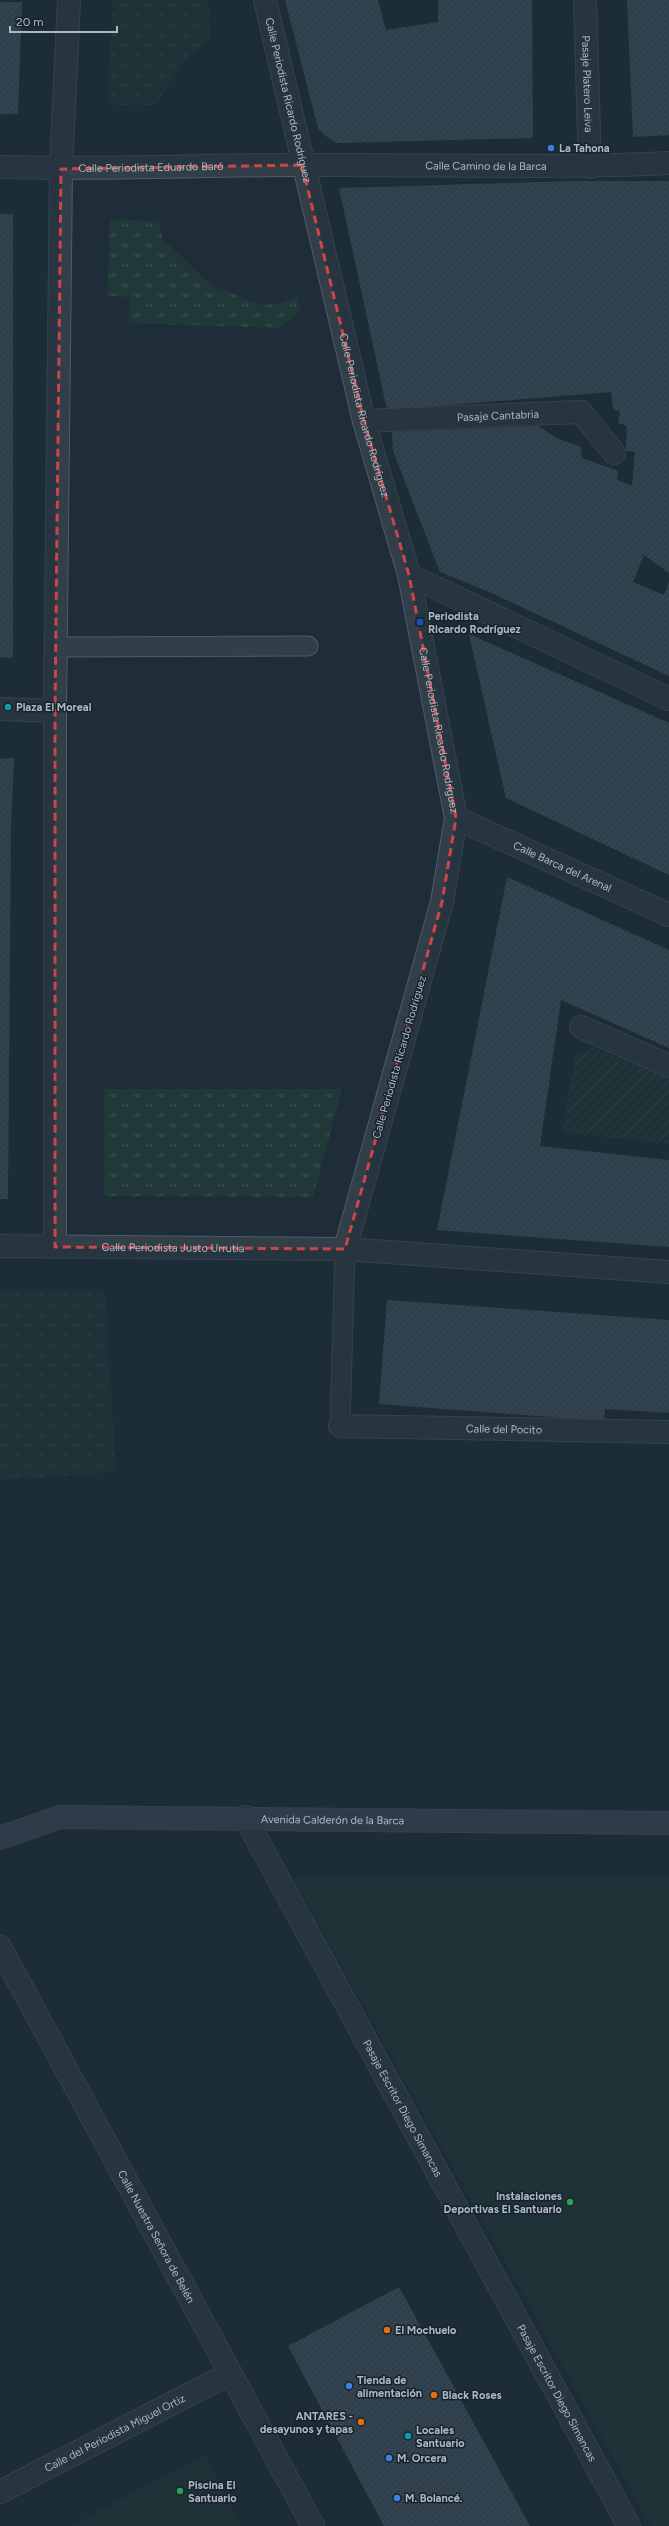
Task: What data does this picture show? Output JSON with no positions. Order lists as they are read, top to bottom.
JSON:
{
  "streets": {
    "main road": ["Avenida Calderón de la Barca"],
    "street": [
      "Pasaje Platero Leiva",
      "Calle Periodista Ricardo Rodríguez",
      "Calle Camino de la Barca",
      "Calle Periodista Eduardo Baró",
      "Pasaje Cantabria",
      "Calle Barca del Arenal",
      "Calle Periodista Justo Urrutia",
      "Calle del Pocito",
      "Pasaje Escritor Diego Simancas",
      "Calle Nuestra Señora de Belén",
      "Calle del Periodista Miguel Ortiz"
    ]
  },
  "crossings": [
    ["Pasaje Platero Leiva", "Calle Camino de la Barca"],
    ["Calle Periodista Ricardo Rodríguez", "Calle Camino de la Barca"],
    ["Calle Periodista Ricardo Rodríguez", "Calle Periodista Eduardo Baró"],
    ["Calle Periodista Ricardo Rodríguez", "Pasaje Cantabria"],
    ["Calle Periodista Ricardo Rodríguez", "Calle Barca del Arenal"],
    ["Calle Periodista Ricardo Rodríguez", "Calle Periodista Justo Urrutia"],
    ["Calle Camino de la Barca", "Calle Periodista Eduardo Baró"],
    ["Avenida Calderón de la Barca", "Pasaje Escritor Diego Simancas"],
    ["Calle Nuestra Señora de Belén", "Calle del Periodista Miguel Ortiz"]
  ],
  "places": {
    "other": [
      "La Tahona",
      "Plaza El Moreal",
      "Instalaciones Deportivas El Santuario",
      "El Mochuelo",
      "Tienda de alimentación",
      "Black Roses",
      "ANTARES - desayunos y tapas",
      "Locales Santuario",
      "M. Orcera",
      "Piscina El Santuario",
      "M. Bolancé."
    ],
    "transit": ["Periodista Ricardo Rodríguez"]
  },
  "scale_bar": "20 m"
}
